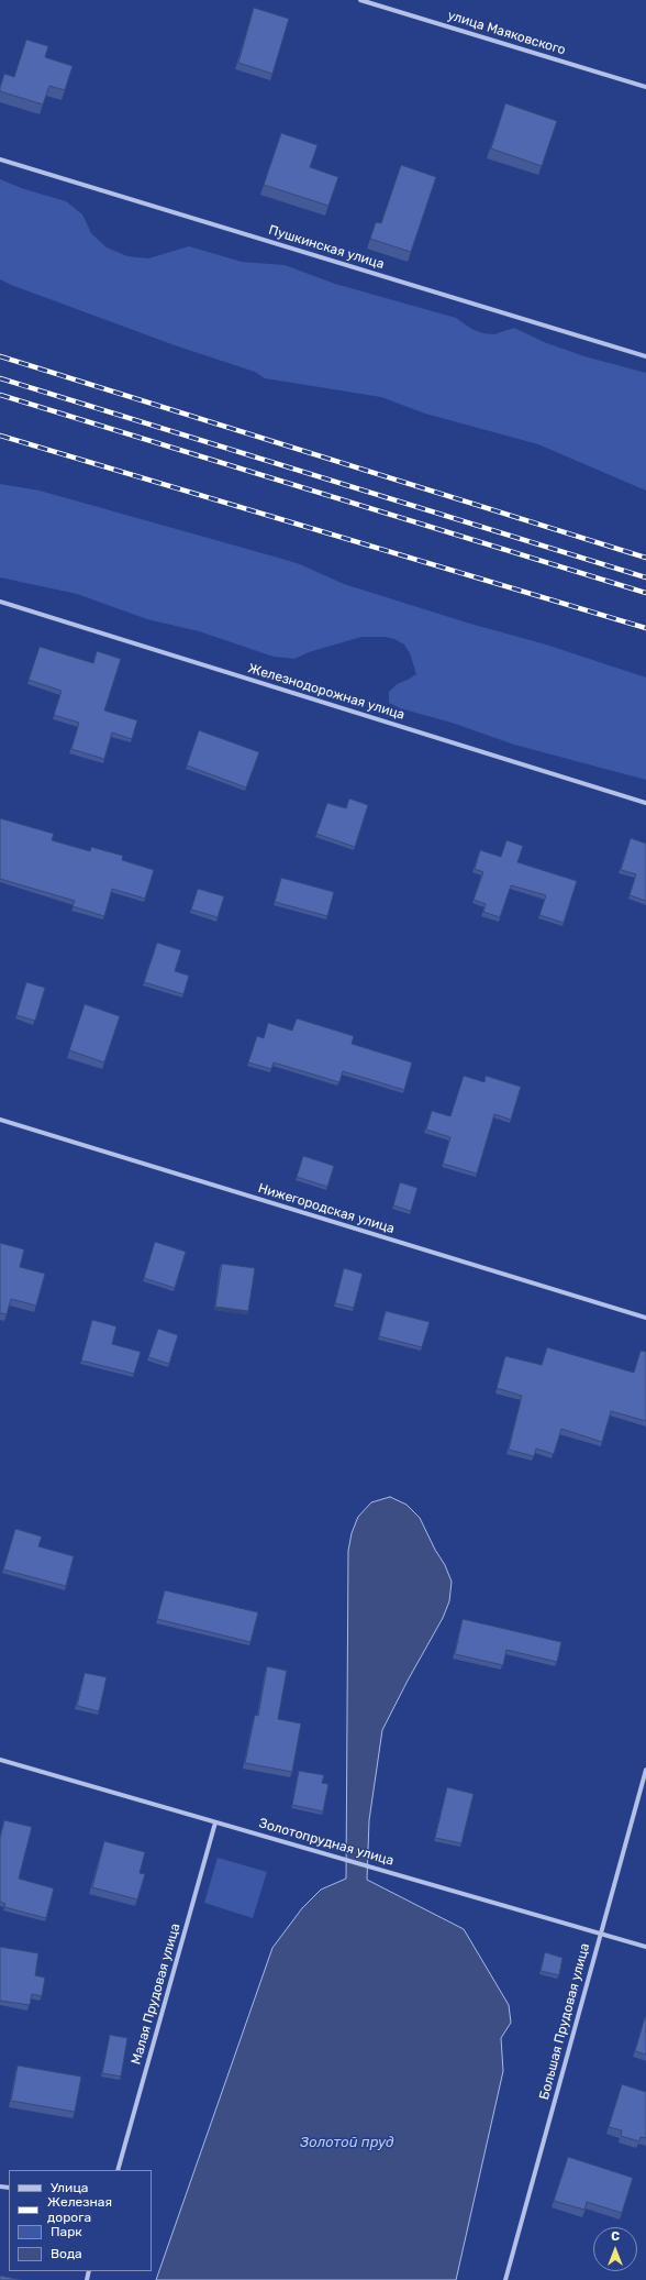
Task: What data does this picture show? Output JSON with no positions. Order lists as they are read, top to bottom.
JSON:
{
  "streets": {
    "street": [
      "улица Маяковского",
      "Пушкинская улица",
      "Железнодорожная улица",
      "Нижегородская улица",
      "Золотопрудная улица",
      "Малая Прудовая улица",
      "Большая Прудовая улица"
    ]
  },
  "crossings": [
    ["Золотопрудная улица", "Малая Прудовая улица"],
    ["Золотопрудная улица", "Большая Прудовая улица"]
  ],
  "water": ["Золотой пруд"],
  "legend": [
    "Улица",
    "Железная дорога",
    "Парк",
    "Вода"
  ],
  "north": "top"
}
